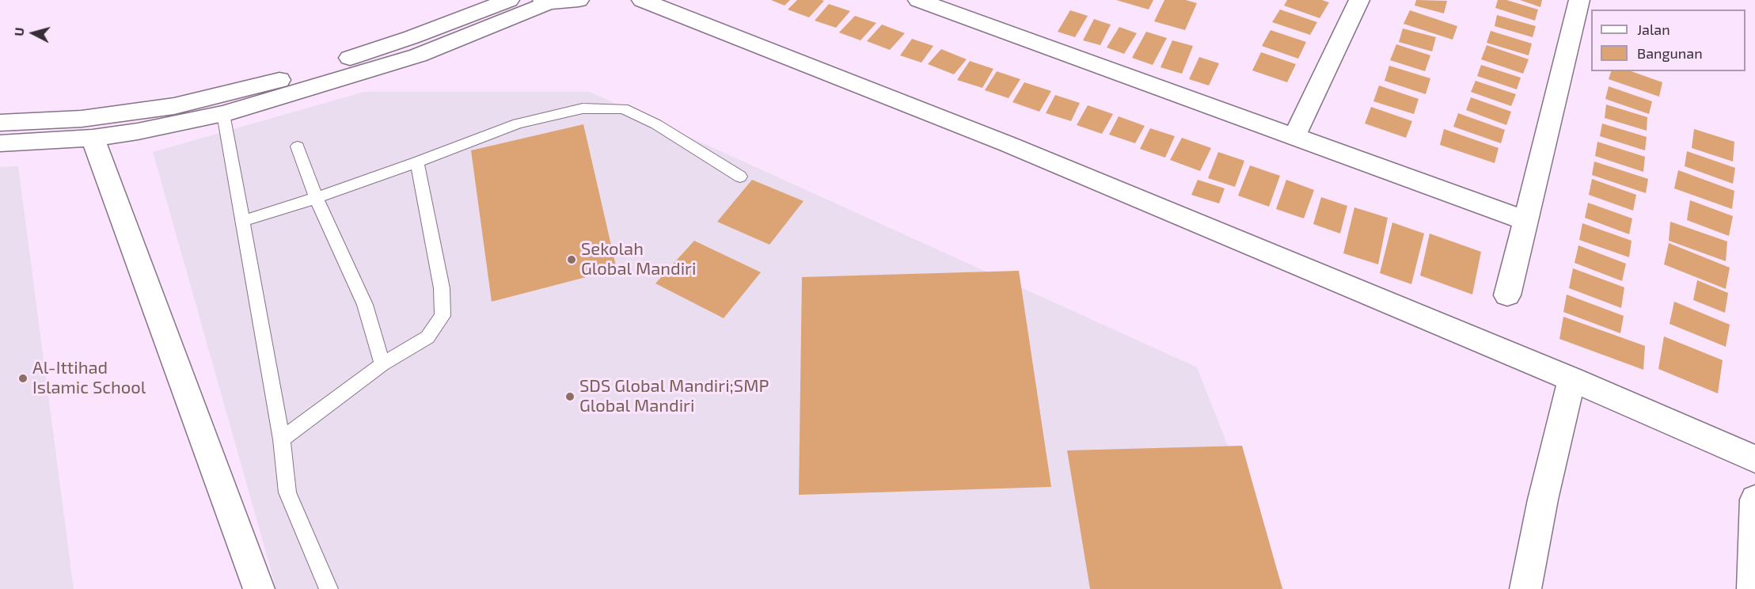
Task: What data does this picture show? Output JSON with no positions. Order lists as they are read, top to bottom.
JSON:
{
  "places": ["Sekolah Global Mandiri", "Al-Ittihad Islamic School", "SDS Global Mandiri;SMP Global Mandiri"],
  "legend": ["Jalan", "Bangunan"],
  "north": "left"
}
